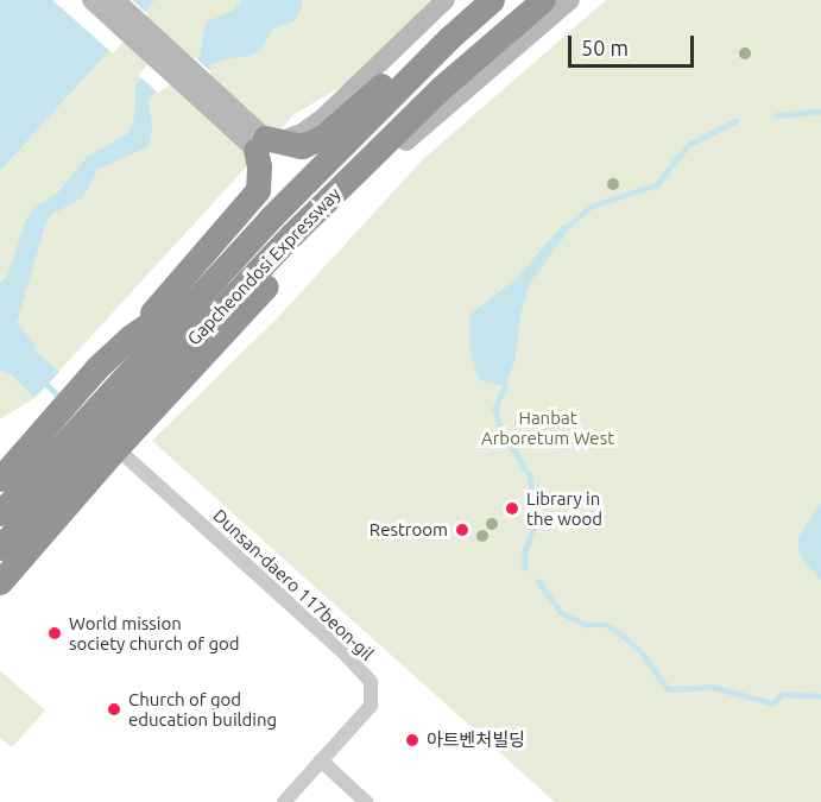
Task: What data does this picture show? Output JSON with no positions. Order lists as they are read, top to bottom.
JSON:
{
  "streets": {
    "highway": ["Gapcheondosi Expressway"],
    "street": ["Dunsan-daero 117beon-gil"]
  },
  "parks": ["Hanbat Arboretum West"],
  "places": [
    "Library in the wood",
    "Restroom",
    "World mission society church of god",
    "Church of god education building",
    "아트벤처빌딩"
  ],
  "scale_bar": "50 m"
}
